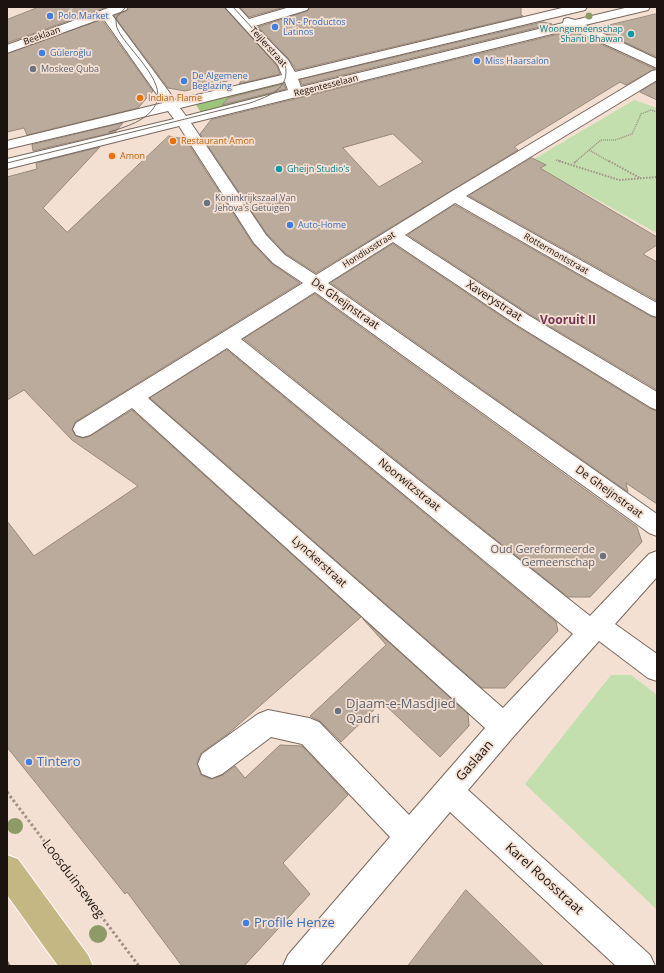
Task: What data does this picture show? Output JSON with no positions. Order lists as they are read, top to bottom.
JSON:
{
  "streets": {
    "street": [
      "Beeklaan",
      "Teijlerstraat",
      "Regentesselaan",
      "Hondiusstraat",
      "Rottermontstraat",
      "Xaverystraat",
      "De Gheijnstraat",
      "Noorwitzstraat",
      "Lynckerstraat",
      "Gaslaan",
      "Karel Roosstraat"
    ],
    "path": ["Loosduinseweg"]
  },
  "crossings": [
    ["Beeklaan", "De Gheijnstraat"],
    ["Teijlerstraat", "Regentesselaan"],
    ["Regentesselaan", "De Gheijnstraat"],
    ["Hondiusstraat", "Rottermontstraat"],
    ["Hondiusstraat", "Xaverystraat"],
    ["Hondiusstraat", "De Gheijnstraat"],
    ["Hondiusstraat", "Noorwitzstraat"],
    ["Hondiusstraat", "Lynckerstraat"],
    ["Noorwitzstraat", "Gaslaan"],
    ["Lynckerstraat", "Gaslaan"],
    ["Gaslaan", "Karel Roosstraat"]
  ],
  "districts": ["Vooruit II"],
  "places": [
    "Polo Market",
    "RN - Productos Latinos",
    "Woongemeenschap Shanti Bhawan",
    "Güleroğlu",
    "Miss Haarsalon",
    "Moskee Quba",
    "De Algemene Beglazing",
    "Indian Flame",
    "Restaurant Amon",
    "Amon",
    "Gheijn Studio's",
    "Koninkrijkszaal Van Jehova's Getuigen",
    "Auto-Home",
    "Oud Gereformeerde Gemeenschap",
    "Djaam-e-Masdjied Qadri",
    "Tintero",
    "Profile Henze"
  ]
}
